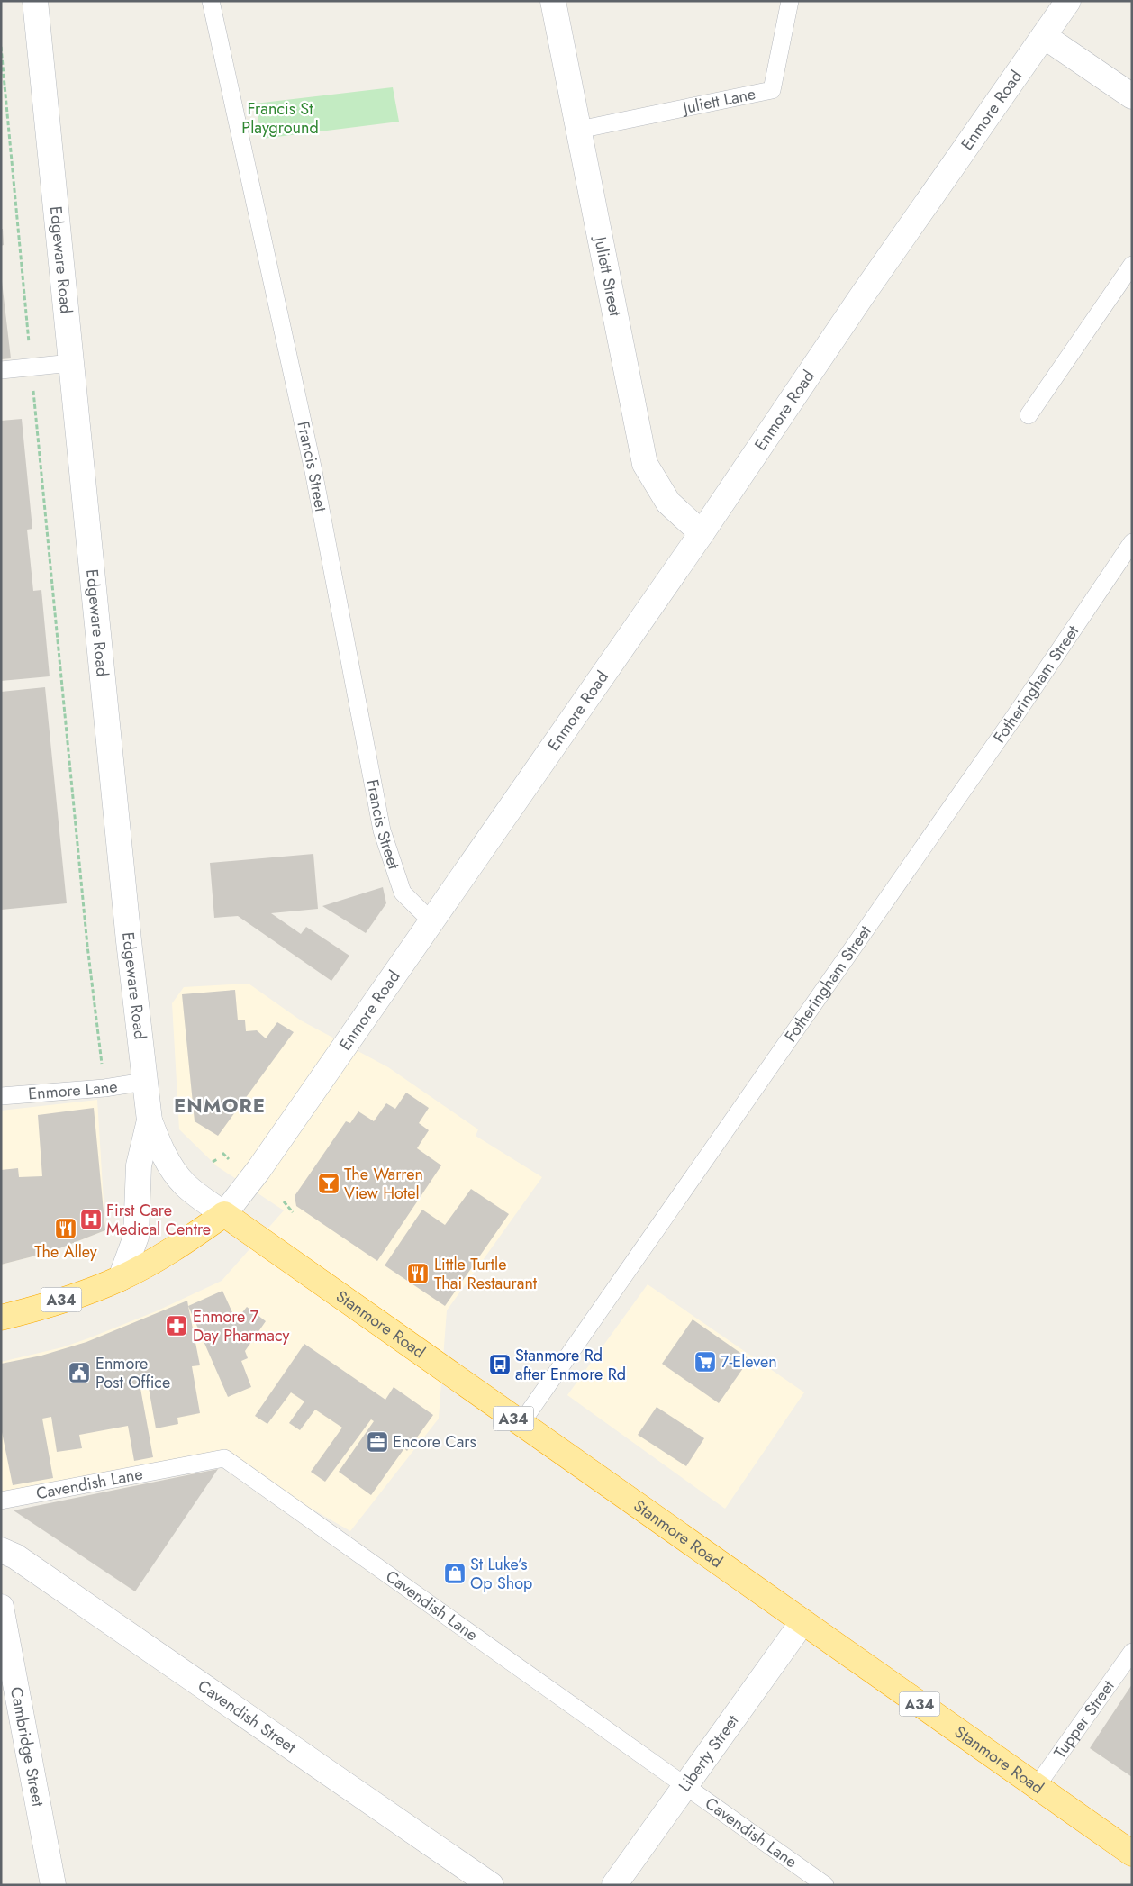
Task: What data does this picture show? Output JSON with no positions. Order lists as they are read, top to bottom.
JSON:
{
  "streets": {
    "highway": ["Enmore Road", "A34", "Stanmore Road"],
    "main road": [
      "Edgeware Road",
      "Juliett Street",
      "Cavendish Street",
      "Cambridge Street",
      "Liberty Street"
    ],
    "lane": [
      "Juliett Lane",
      "Francis Street",
      "Fotheringham Street",
      "Enmore Lane",
      "Cavendish Lane",
      "Tupper Street"
    ]
  },
  "crossings": [
    ["Juliett Lane", "Juliett Street"],
    ["Enmore Road", "Edgeware Road"],
    ["Enmore Road", "Juliett Street"],
    ["Enmore Road", "Francis Street"],
    ["Enmore Road", "Stanmore Road"],
    ["Edgeware Road", "Enmore Lane"],
    ["Edgeware Road", "Stanmore Road"],
    ["Fotheringham Street", "Stanmore Road"],
    ["Stanmore Road", "Tupper Street"],
    ["Stanmore Road", "Liberty Street"],
    ["Cavendish Lane", "Liberty Street"]
  ],
  "districts": ["ENMORE"],
  "parks": ["Francis St Playground"],
  "places": {
    "bar": ["The Warren View Hotel"],
    "hospital": ["First Care Medical Centre"],
    "restaurant": ["The Alley", "Little Turtle Thai Restaurant"],
    "pharmacy": ["Enmore 7 Day Pharmacy"],
    "supermarket": ["7-Eleven"],
    "bus stop": ["Stanmore Rd after Enmore Rd"],
    "public building": ["Enmore Post Office"],
    "office": ["Encore Cars"],
    "shop": ["St Luke’s Op Shop"]
  }
}
